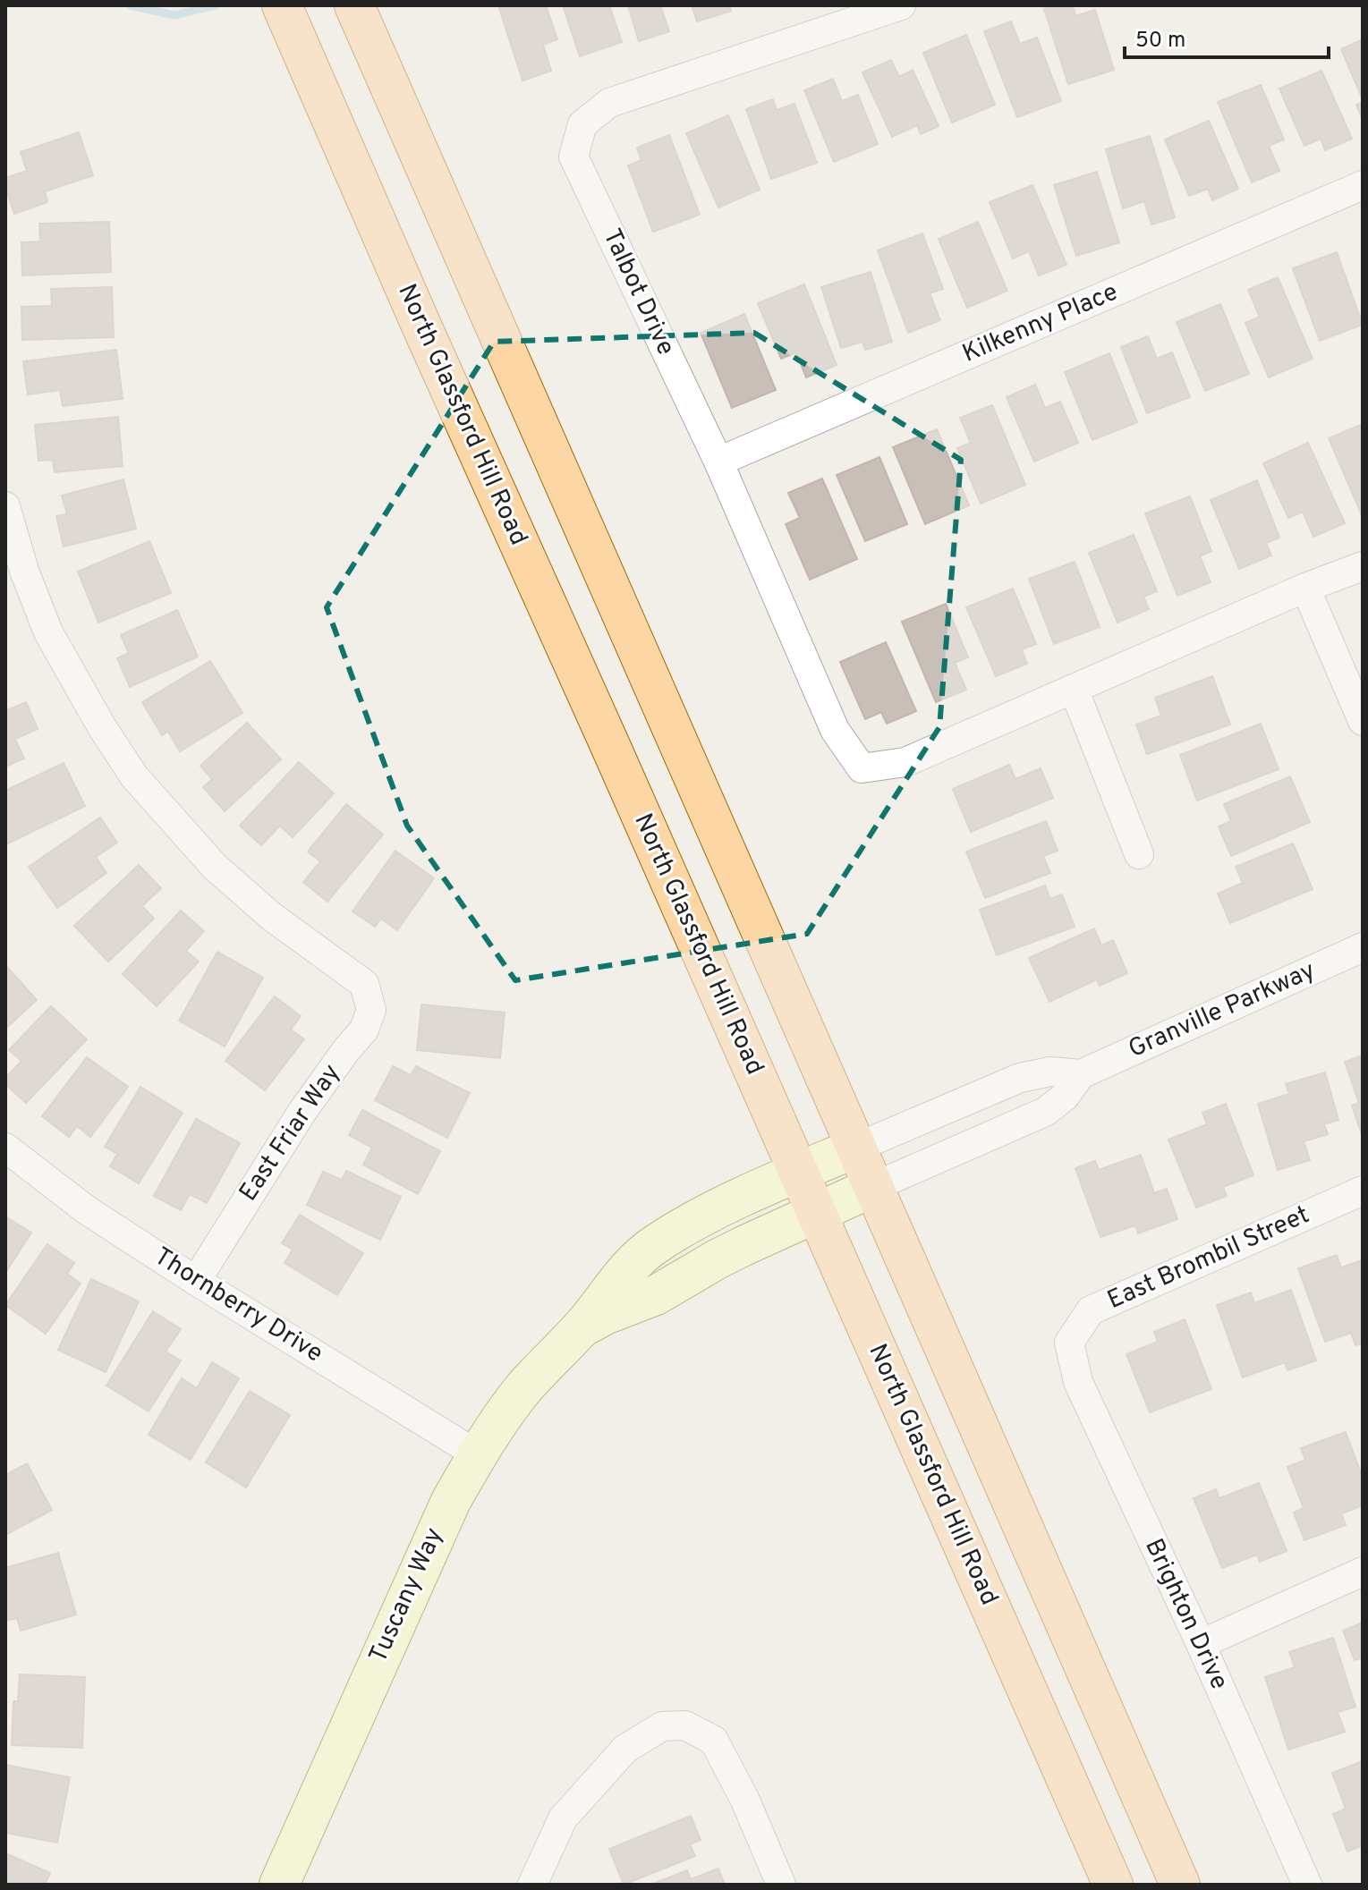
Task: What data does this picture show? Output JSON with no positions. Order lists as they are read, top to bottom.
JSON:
{
  "streets": {
    "main road": ["North Glassford Hill Road"],
    "street": [
      "Talbot Drive",
      "Kilkenny Place",
      "Granville Parkway",
      "East Friar Way",
      "East Brombil Street",
      "Thornberry Drive",
      "Tuscany Way",
      "Brighton Drive"
    ]
  },
  "crossings": [
    ["Talbot Drive", "Kilkenny Place"],
    ["North Glassford Hill Road", "Tuscany Way"],
    ["Granville Parkway", "Tuscany Way"],
    ["East Friar Way", "Thornberry Drive"],
    ["East Brombil Street", "Brighton Drive"],
    ["Thornberry Drive", "Tuscany Way"]
  ],
  "scale_bar": "50 m"
}
